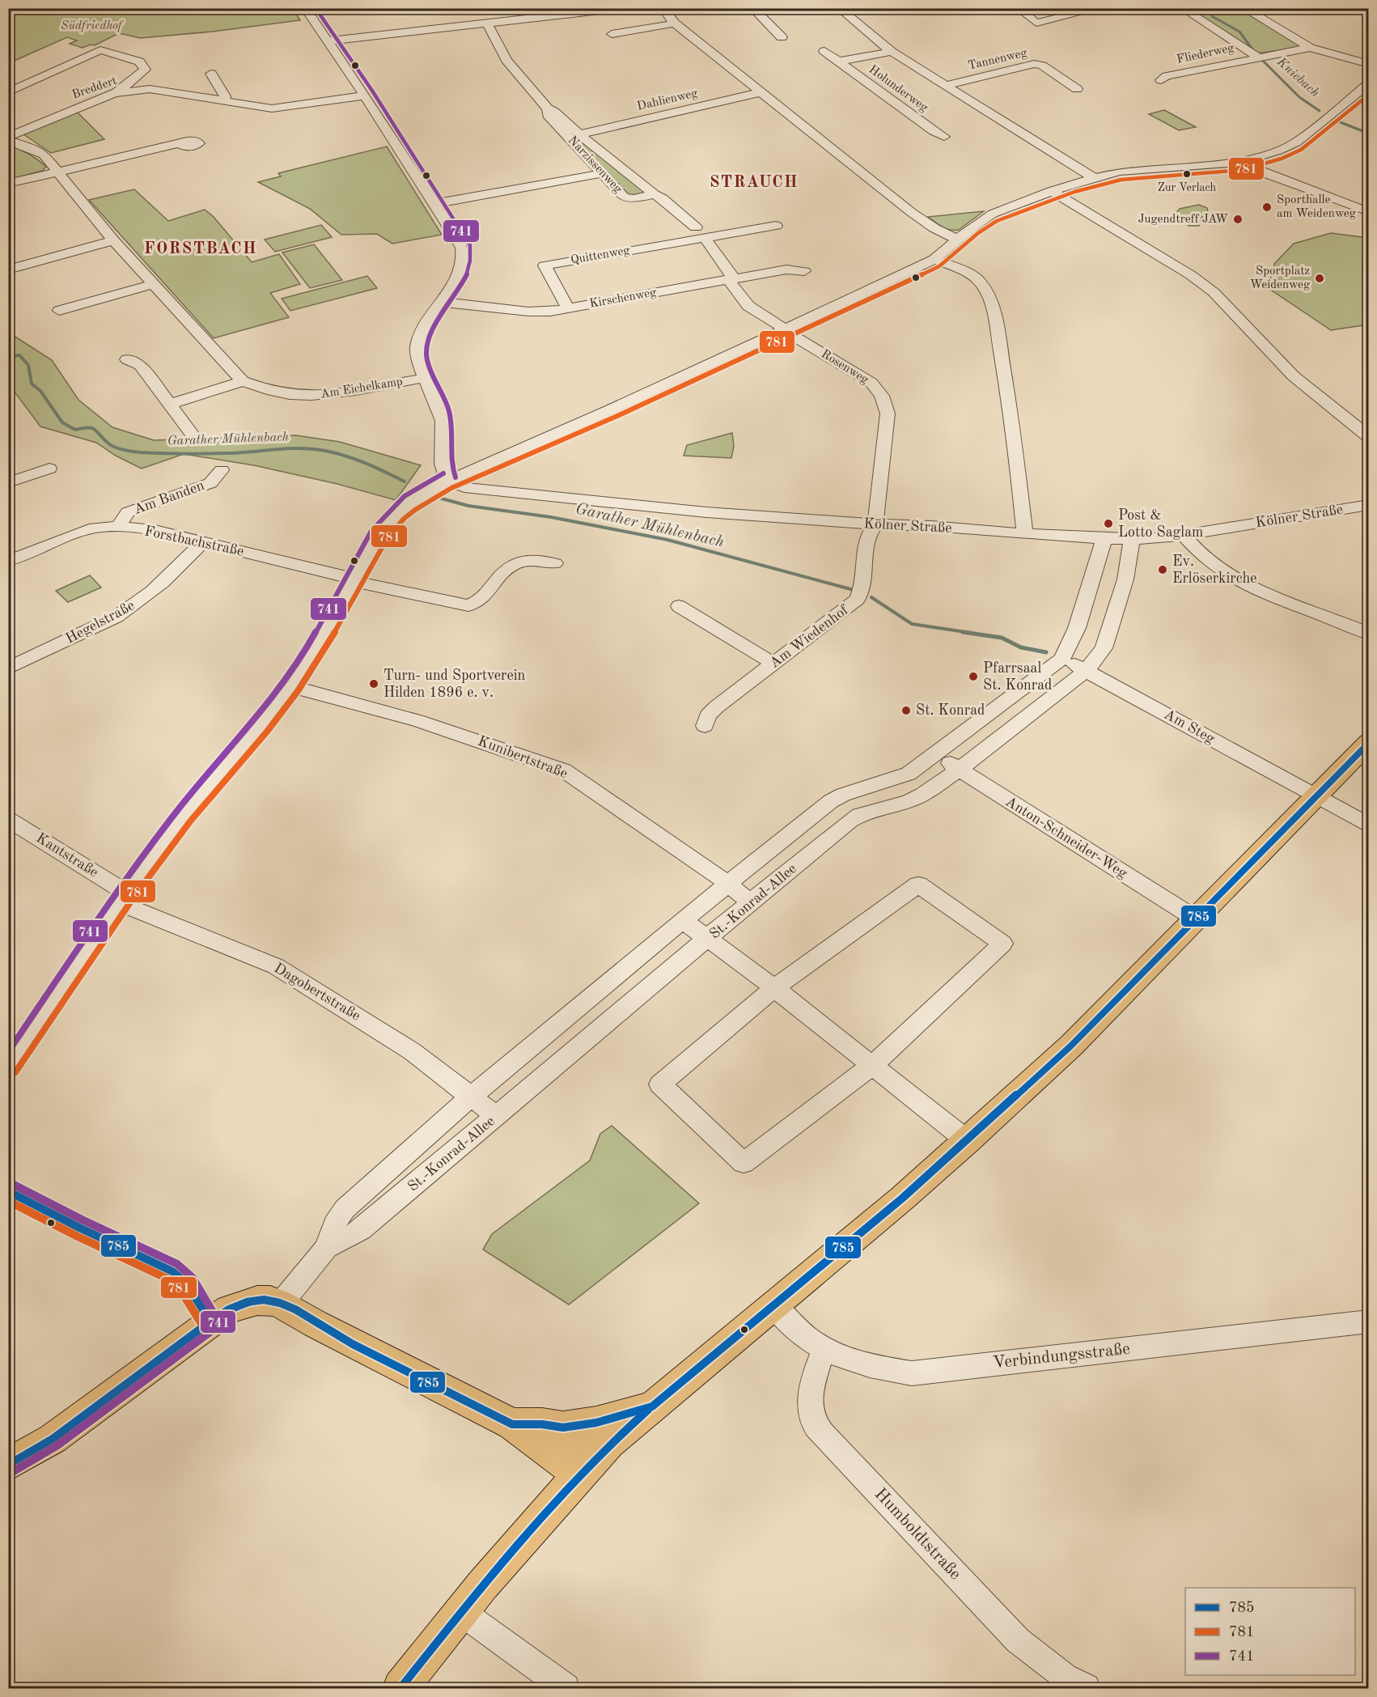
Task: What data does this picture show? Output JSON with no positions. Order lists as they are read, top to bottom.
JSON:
{
  "streets": {
    "street": [
      "Fliederweg",
      "Tannenweg",
      "Breddert",
      "Holunderweg",
      "Dahlienweg",
      "Narzissenweg",
      "Quittenweg",
      "Kirschenweg",
      "Rosenweg",
      "Am Eichelkamp",
      "Am Banden",
      "Kölner Straße",
      "Forstbachstraße",
      "Hegelstraße",
      "Am Wiedenhof",
      "Am Steg",
      "Kunibertstraße",
      "Anton-Schneider-Weg",
      "Kantstraße",
      "St.-Konrad-Allee",
      "Dagobertstraße",
      "Verbindungsstraße",
      "Humboldtstraße"
    ]
  },
  "crossings": [
    ["Dahlienweg", "Narzissenweg"],
    ["Quittenweg", "Kirschenweg"],
    ["Kirschenweg", "Rosenweg"],
    ["Rosenweg", "Kölner Straße"],
    ["Rosenweg", "Am Wiedenhof"],
    ["Am Banden", "Forstbachstraße"],
    ["Kölner Straße", "Am Wiedenhof"],
    ["Kölner Straße", "St.-Konrad-Allee"],
    ["Forstbachstraße", "Hegelstraße"],
    ["Am Steg", "St.-Konrad-Allee"],
    ["Kunibertstraße", "St.-Konrad-Allee"],
    ["Anton-Schneider-Weg", "St.-Konrad-Allee"],
    ["Kantstraße", "Dagobertstraße"],
    ["St.-Konrad-Allee", "Dagobertstraße"],
    ["Verbindungsstraße", "Humboldtstraße"]
  ],
  "districts": ["STRAUCH", "FORSTBACH"],
  "water": ["Kniebach", "Garather Mühlenbach"],
  "parks": ["Südfriedhof"],
  "places": [
    "Zur Verlach",
    "Sporthalle am Weidenweg",
    "Jugendtreff JAW",
    "Sportplatz Weidenweg",
    "Post & Lotto Saglam",
    "Ev. Erlöserkirche",
    "Pfarrsaal St. Konrad",
    "Turn- und Sportverein Hilden 1896 e. v.",
    "St. Konrad"
  ],
  "lines": ["transit line 741", "transit line 781", "transit line 785"],
  "legend": ["785", "781", "741"]
}
